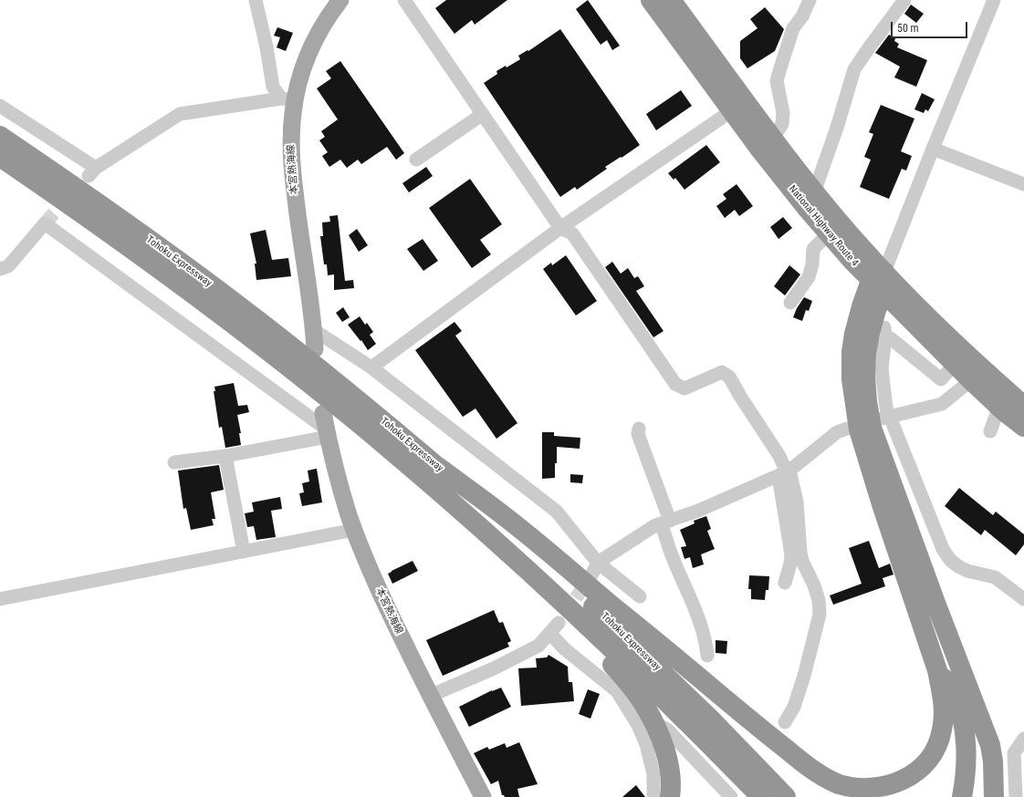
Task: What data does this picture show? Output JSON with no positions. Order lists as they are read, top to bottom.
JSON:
{
  "streets": {
    "highway": ["National Highway Route 4", "Tohoku Expressway"],
    "main road": ["本宮熱海線"]
  },
  "scale_bar": "50 m"
}
